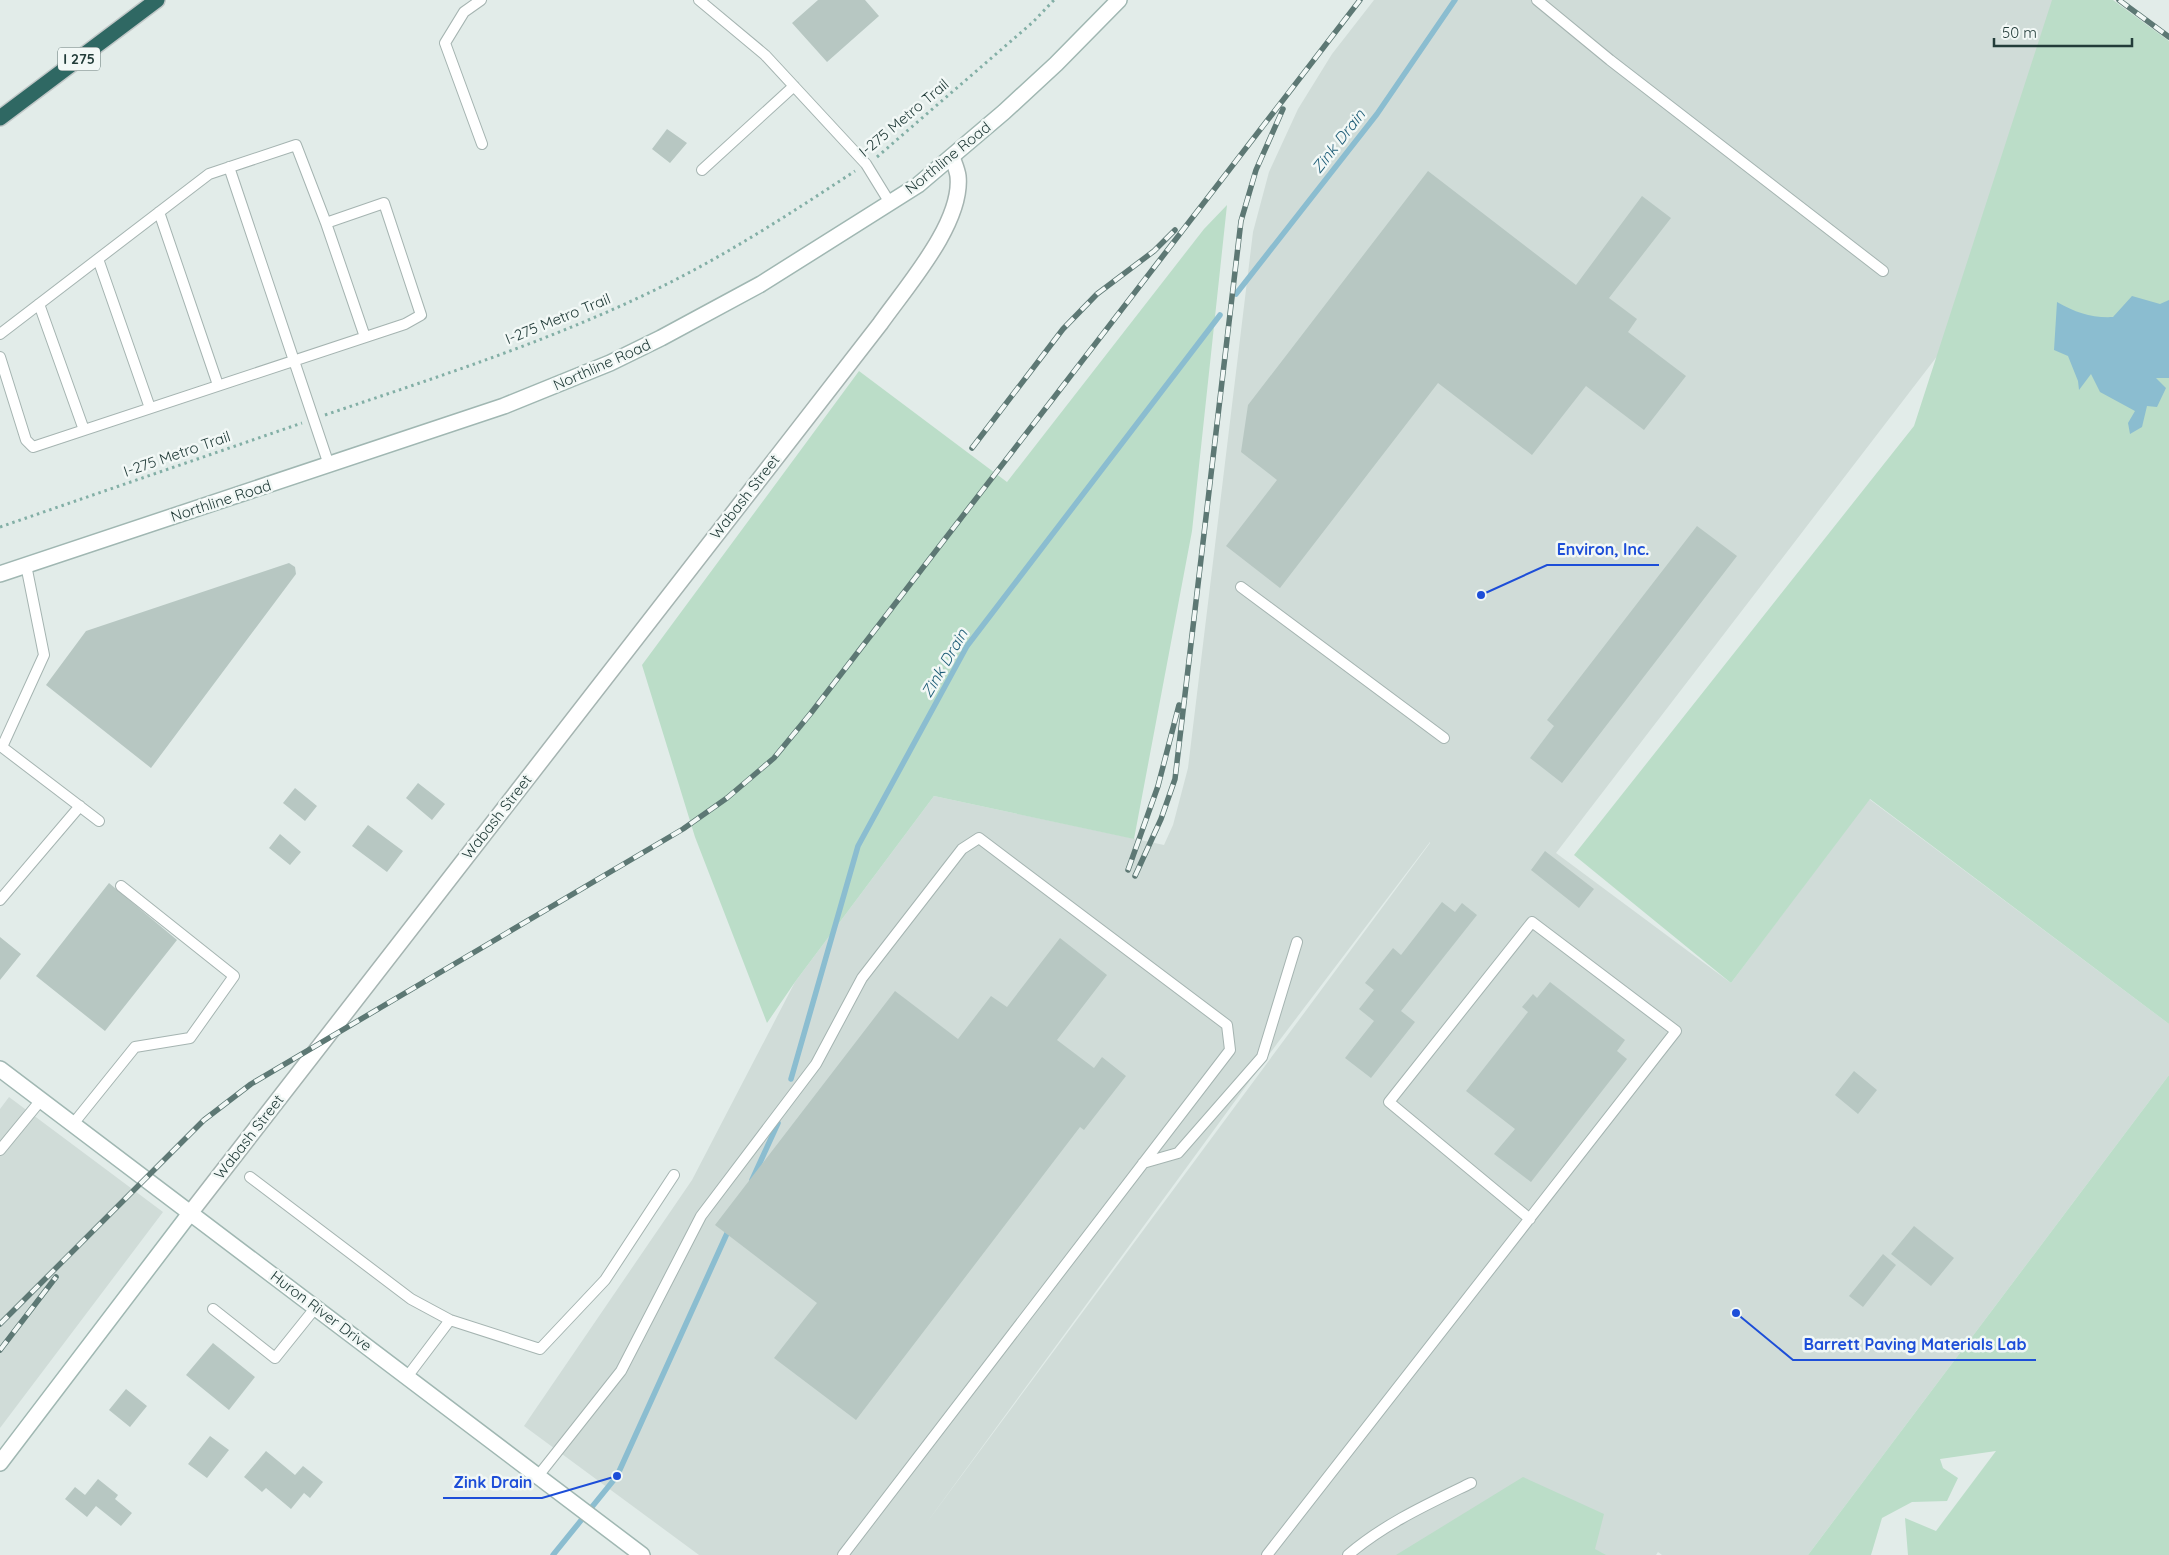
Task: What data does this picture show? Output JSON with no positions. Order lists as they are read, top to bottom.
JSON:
{
  "streets": {
    "highway": ["I 275"],
    "street": ["Northline Road", "Wabash Street", "Huron River Drive"],
    "path": ["I-275 Metro Trail"]
  },
  "crossings": [
    ["Northline Road", "Wabash Street"],
    ["Wabash Street", "Huron River Drive"]
  ],
  "water": ["Zink Drain"],
  "places": ["Environ, Inc.", "Barrett Paving Materials Lab", "Zink Drain"],
  "scale_bar": "50 m"
}
